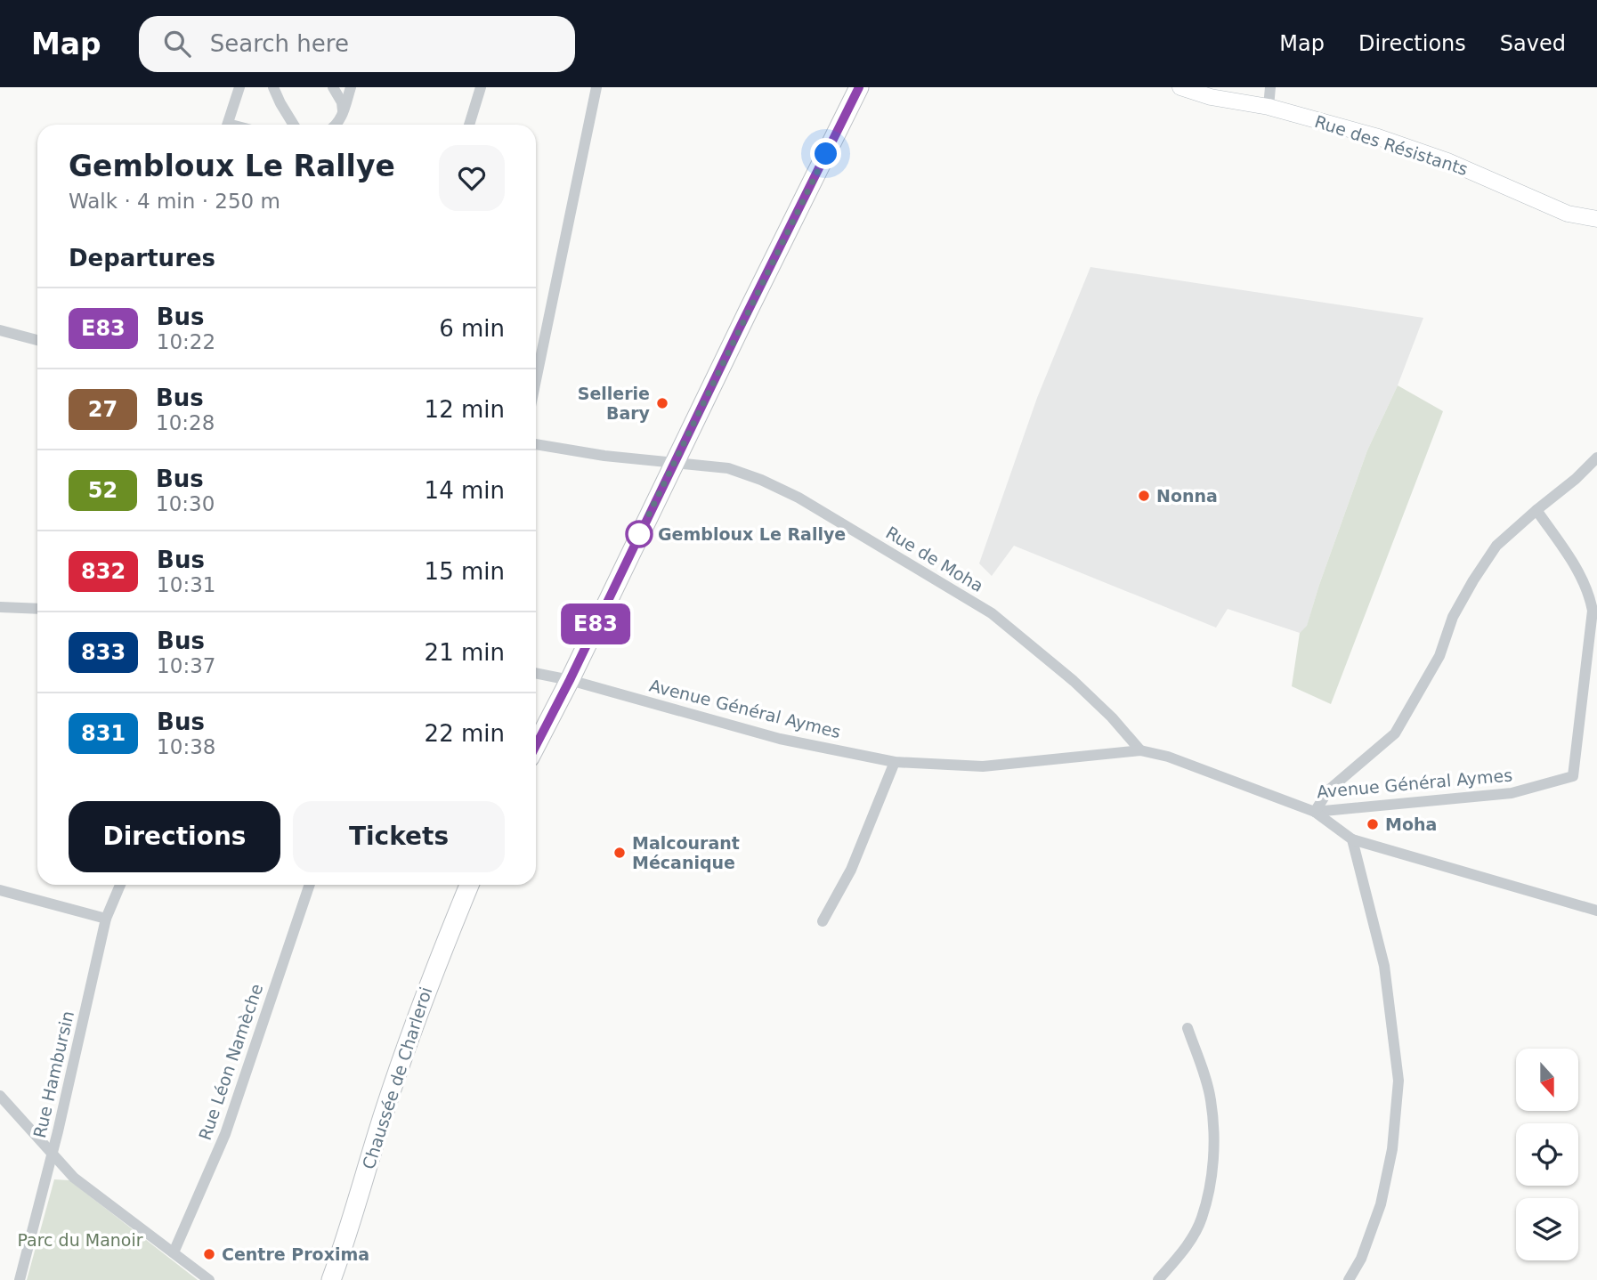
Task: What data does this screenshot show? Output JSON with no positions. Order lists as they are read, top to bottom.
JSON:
{
  "streets": {
    "main road": ["Chaussée de Charleroi"],
    "street": [
      "Rue des Résistants",
      "Rue de Moha",
      "Avenue Général Aymes",
      "Rue Léon Namèche",
      "Rue Hambursin"
    ]
  },
  "crossings": [
    ["Rue de Moha", "Avenue Général Aymes"]
  ],
  "parks": ["Parc du Manoir"],
  "places": [
    "Sellerie Bary",
    "Nonna",
    "Gembloux Le Rallye",
    "Moha",
    "Malcourant Mécanique",
    "Centre Proxima"
  ],
  "lines": ["bus line E83"],
  "north": "bottom",
  "page": {
    "header": "Map",
    "search": "Search here",
    "nav": ["Map", "Directions", "Saved"],
    "on_map": "E83",
    "heading": [
      ["Gembloux Le Rallye", "Walk · 4 min · 250 m"],
      "Departures"
    ],
    "list": [
      {
        "mark": "E83",
        "name": "Bus",
        "note": "10:22",
        "value": "6 min"
      },
      {
        "mark": "27",
        "name": "Bus",
        "note": "10:28",
        "value": "12 min"
      },
      {
        "mark": "52",
        "name": "Bus",
        "note": "10:30",
        "value": "14 min"
      },
      {
        "mark": "832",
        "name": "Bus",
        "note": "10:31",
        "value": "15 min"
      },
      {
        "mark": "833",
        "name": "Bus",
        "note": "10:37",
        "value": "21 min"
      },
      {
        "mark": "831",
        "name": "Bus",
        "note": "10:38",
        "value": "22 min"
      }
    ],
    "buttons": ["Directions", "Tickets"]
  }
}
